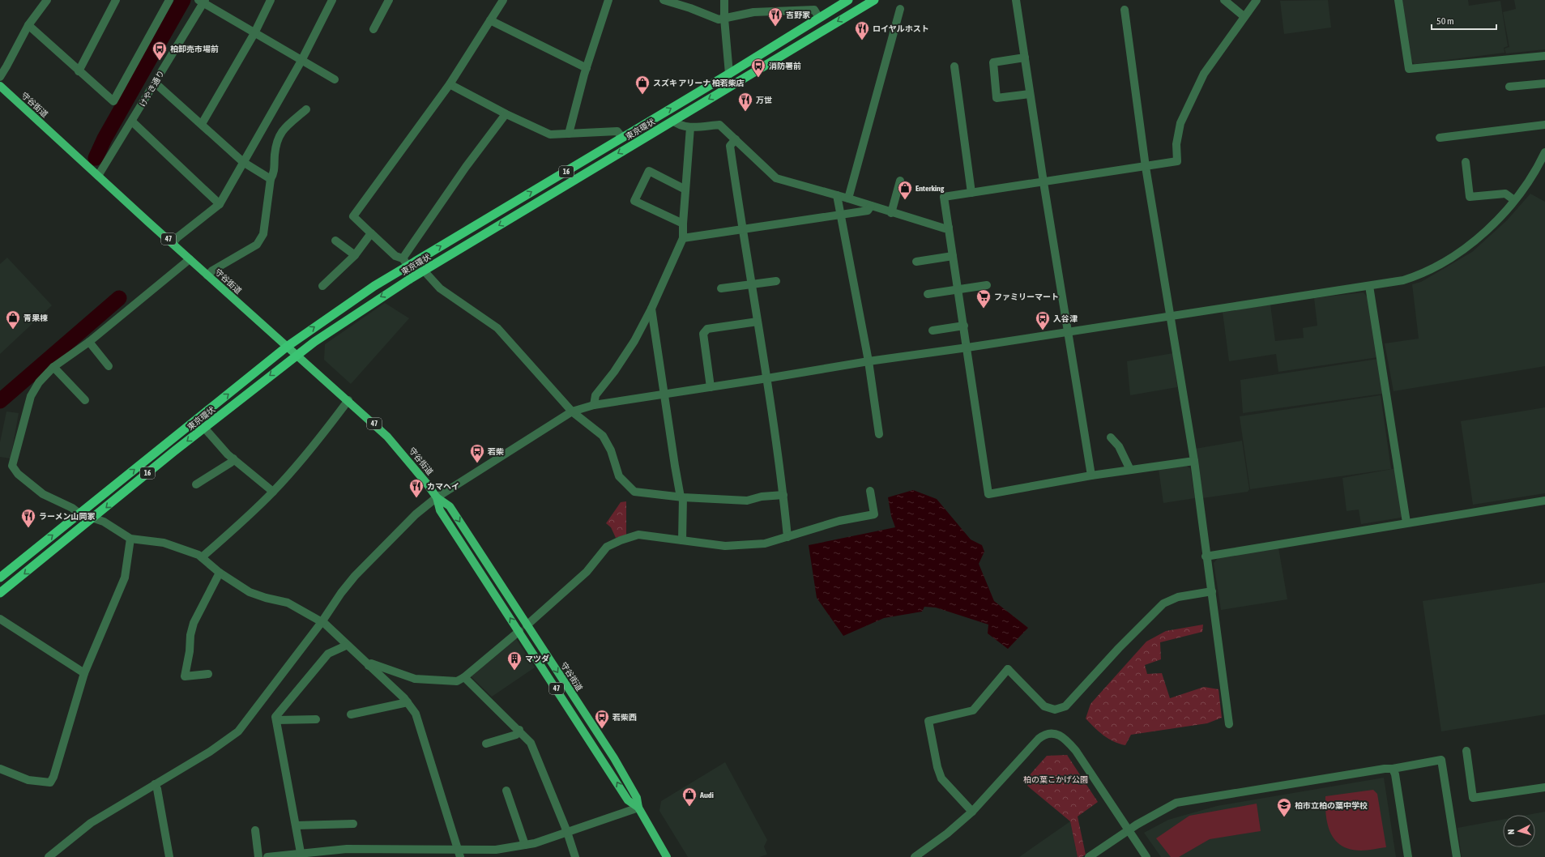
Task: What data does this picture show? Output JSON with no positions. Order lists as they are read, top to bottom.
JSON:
{
  "streets": {
    "highway": ["東京環状", "16"],
    "main road": ["守谷街道", "47"],
    "street": ["けやき通り"]
  },
  "crossings": [
    ["けやき通り", "守谷街道"],
    ["守谷街道", "東京環状"]
  ],
  "parks": ["柏の葉こかげ公園"],
  "places": {
    "restaurant": [
      "吉野家",
      "ロイヤルホスト",
      "万世",
      "カマヘイ",
      "ラーメン山岡家"
    ],
    "bus stop": [
      "柏卸売市場前",
      "消防署前",
      "入谷津",
      "若柴",
      "若柴西"
    ],
    "shop": [
      "スズキ アリーナ 柏若柴店",
      "Enterking",
      "青果棟",
      "Audi"
    ],
    "supermarket": ["ファミリーマート"],
    "building": ["マツダ"],
    "school or university": ["柏市立柏の葉中学校"]
  },
  "scale_bar": "50 m",
  "north": "left"
}
